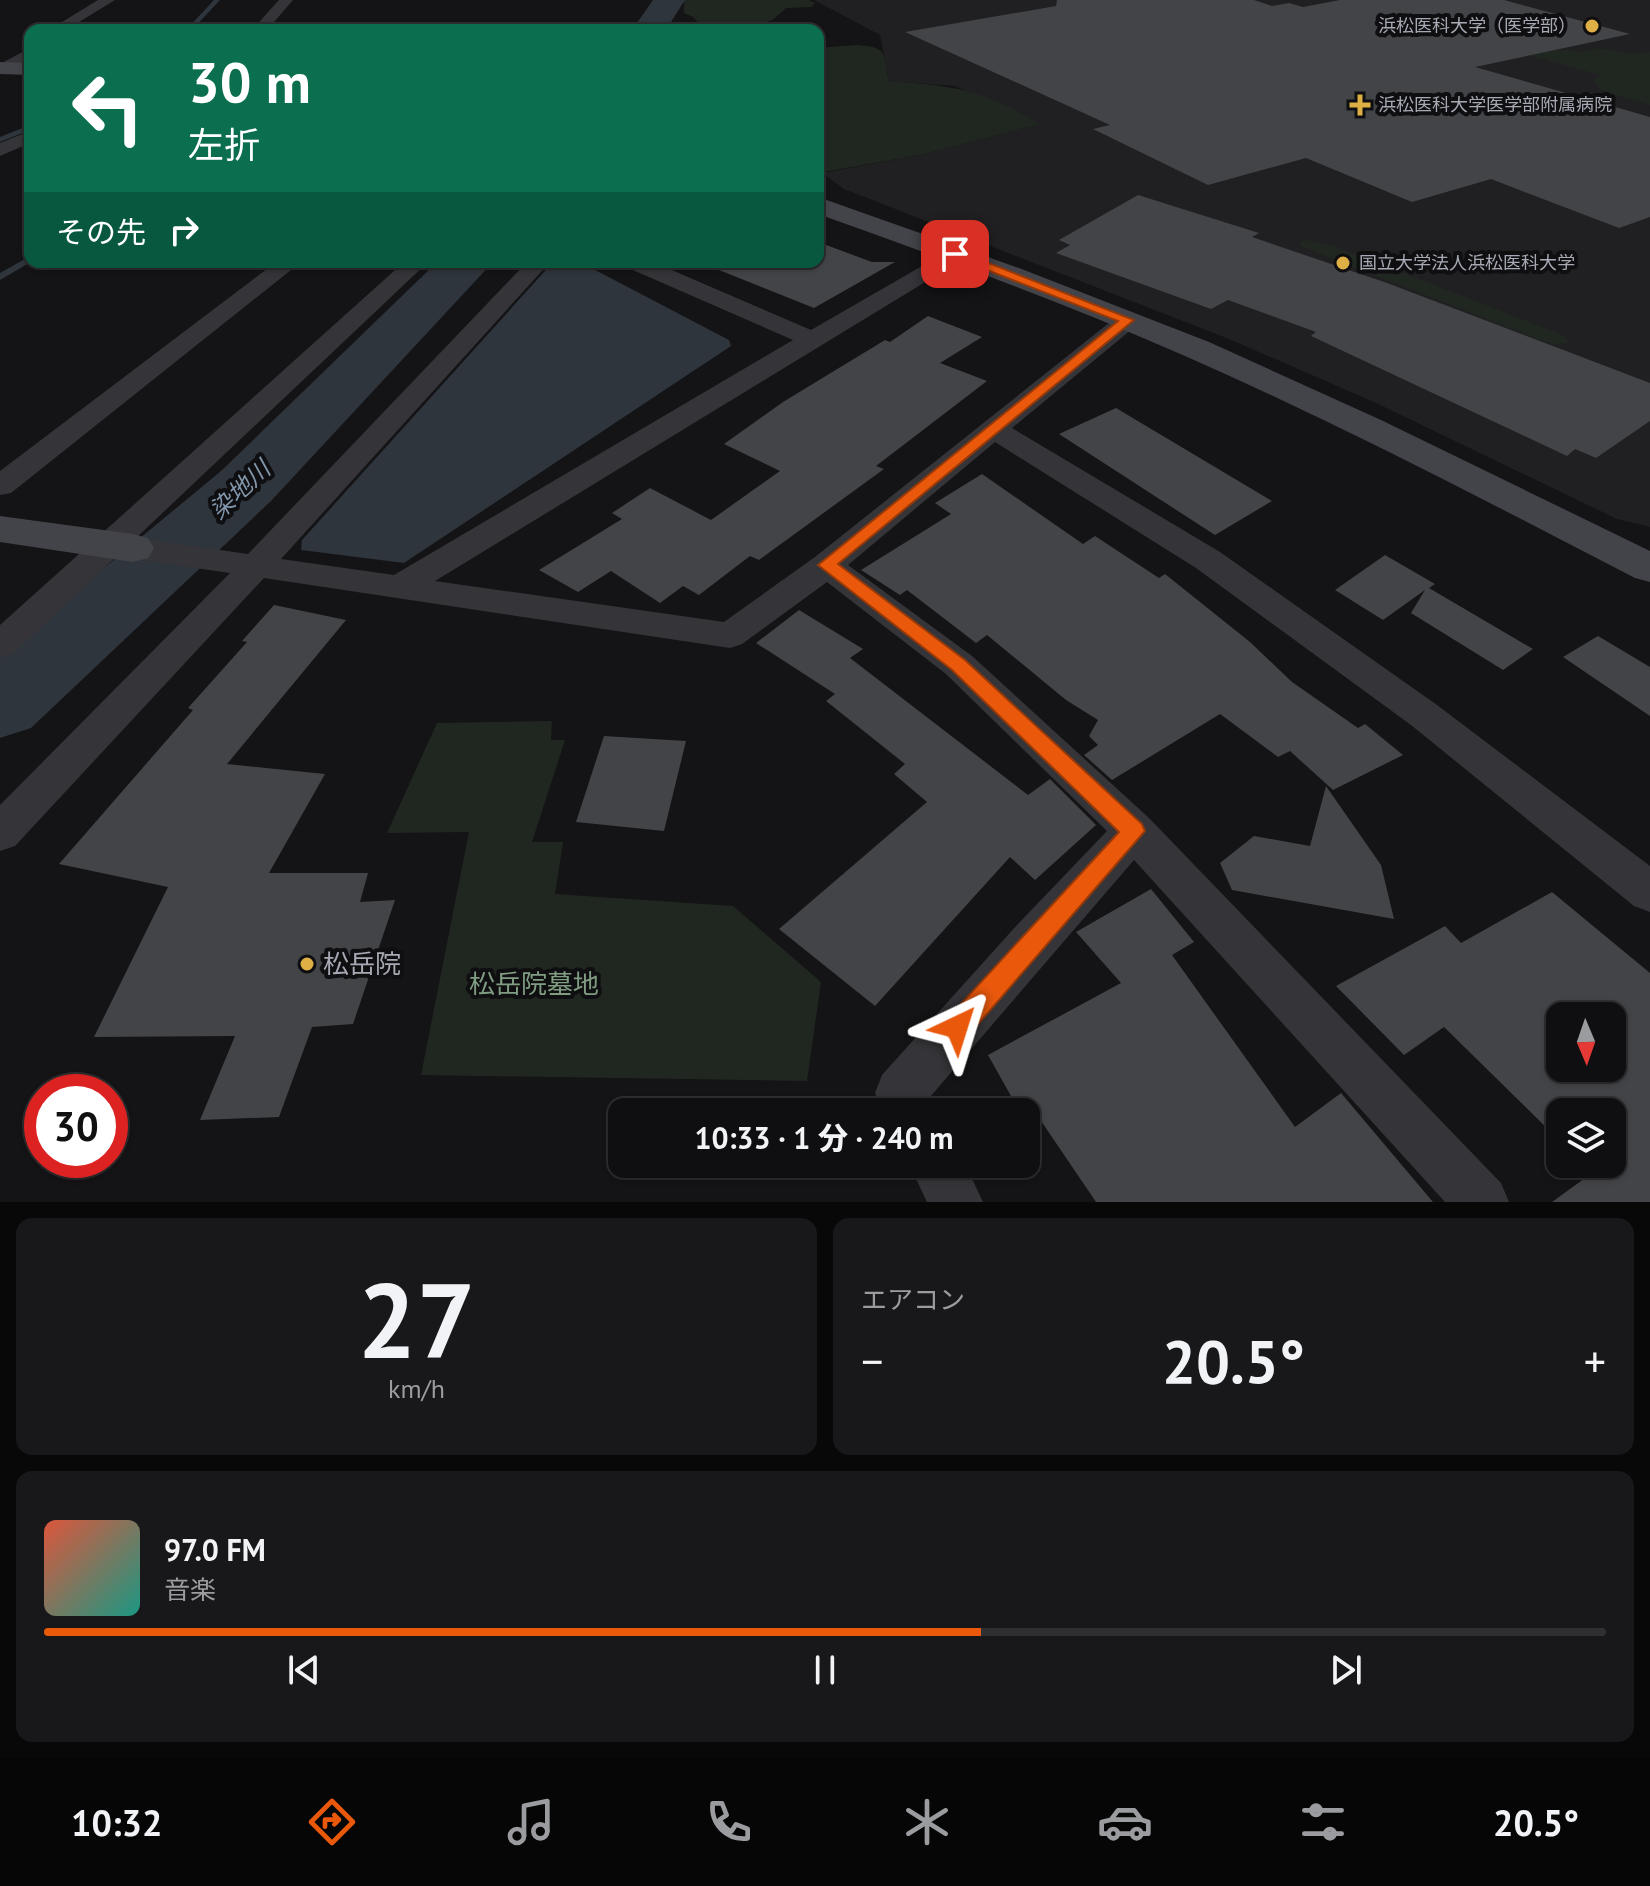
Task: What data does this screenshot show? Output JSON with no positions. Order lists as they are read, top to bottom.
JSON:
{
  "water": ["染地川"],
  "parks": ["松岳院墓地"],
  "places": {
    "other": ["浜松医科大学（医学部）", "国立大学法人浜松医科大学", "松岳院"],
    "health": ["浜松医科大学医学部附属病院"]
  },
  "north": "bottom",
  "page": {
    "turn": ["30 m", "左折"],
    "then": "その先",
    "limit": "30",
    "trip": "10:33 · 1 分 · 240 m",
    "tile": [
      ["27", "km/h"],
      "エアコン"
    ],
    "heat": ["−", "20.5°", "+"],
    "song": ["97.0 FM", "音楽"],
    "tabs": ["10:32", "20.5°"]
  }
}
